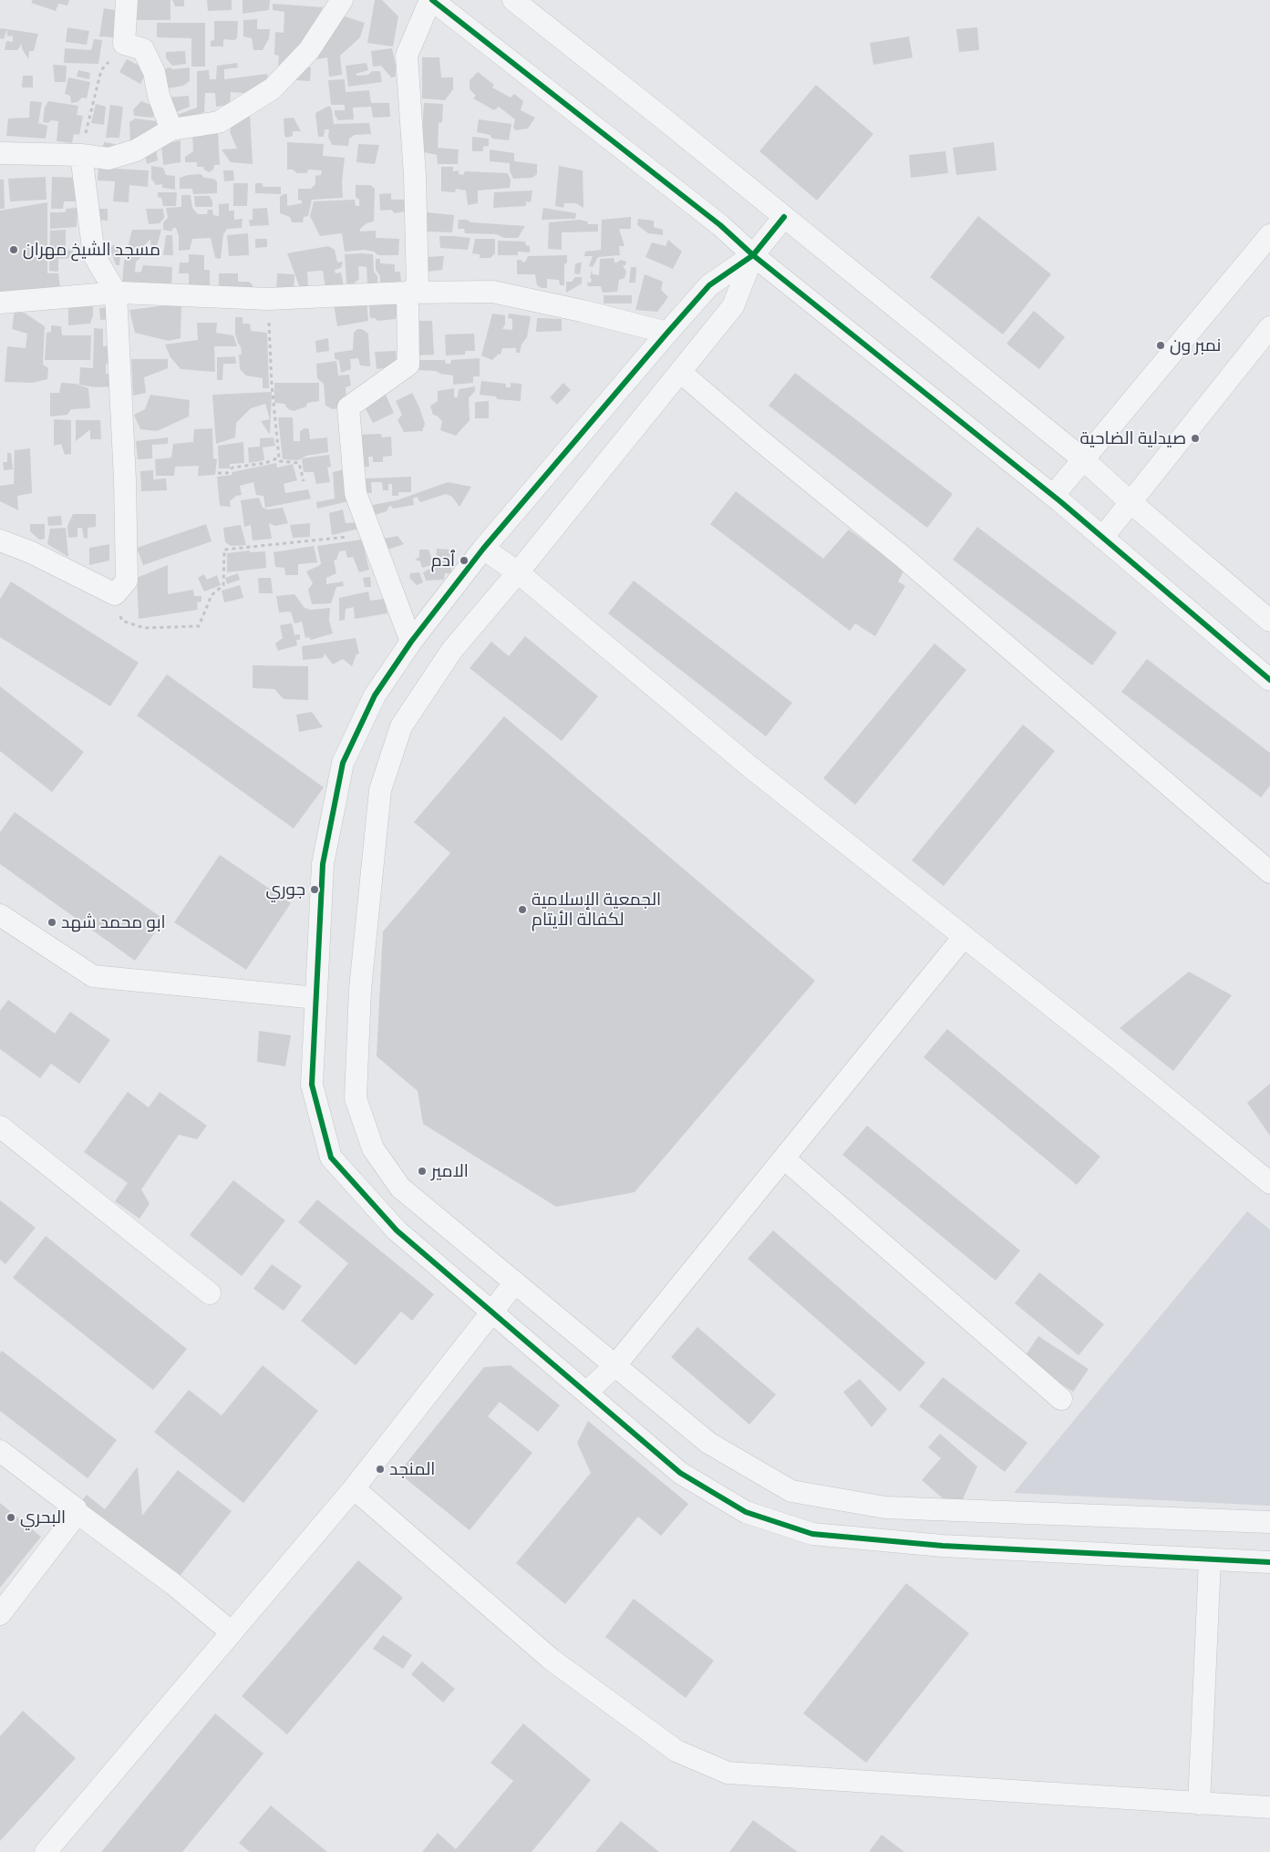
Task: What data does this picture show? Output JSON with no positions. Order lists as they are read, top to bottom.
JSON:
{
  "places": [
    "مسجد الشيخ مهران",
    "نمبر ون",
    "صيدلية الضاحية",
    "ٱدم",
    "جوري",
    "الجمعية الإسلامية لكفالة الأيتام",
    "ابو محمد شهد",
    "الامير",
    "المنجد",
    "البحري"
  ]
}
